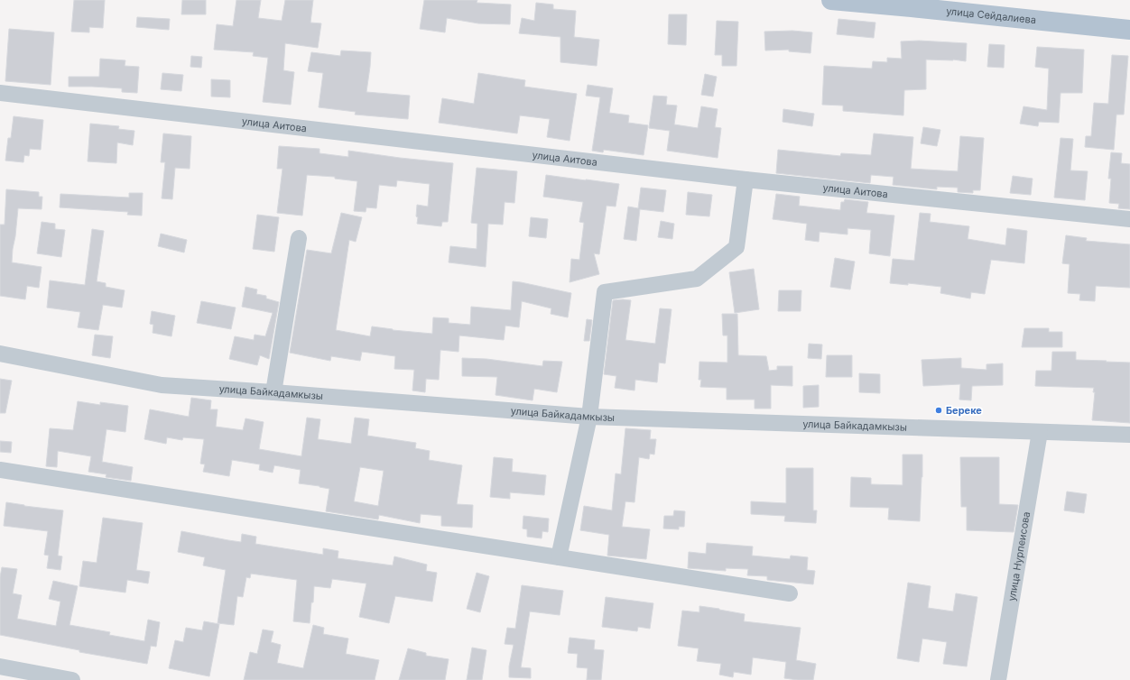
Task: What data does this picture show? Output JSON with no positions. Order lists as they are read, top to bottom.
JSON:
{
  "streets": {
    "main road": ["улица Сейдалиева"],
    "street": ["улица Аитова", "улица Байкадамкызы", "улица Нурпеисова"]
  },
  "crossings": [
    ["улица Байкадамкызы", "улица Нурпеисова"]
  ],
  "places": ["Береке"]
}
